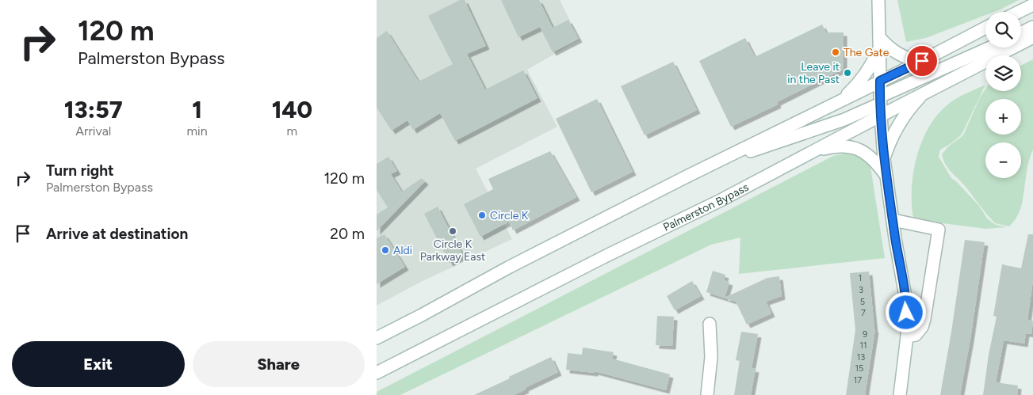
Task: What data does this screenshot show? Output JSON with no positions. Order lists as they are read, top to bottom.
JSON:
{
  "streets": {
    "main road": ["Palmerston Bypass"]
  },
  "places": [
    "The Gate",
    "Leave it in the Past",
    "Circle K",
    "Circle K Parkway East",
    "Aldi"
  ],
  "house_numbers": [
    "1",
    "3",
    "5",
    "7",
    "9",
    "11",
    "13",
    "15",
    "17"
  ],
  "page": {
    "turn": ["120 m", "Palmerston Bypass"],
    "map_buttons": ["+", "−"],
    "eta": [
      "13:57",
      "Arrival",
      "1",
      "min",
      "140",
      "m"
    ],
    "list": [
      {
        "name": "Turn right",
        "note": "Palmerston Bypass",
        "value": "120 m"
      },
      {
        "name": "Arrive at destination",
        "value": "20 m"
      }
    ],
    "buttons": ["Exit", "Share"]
  }
}
